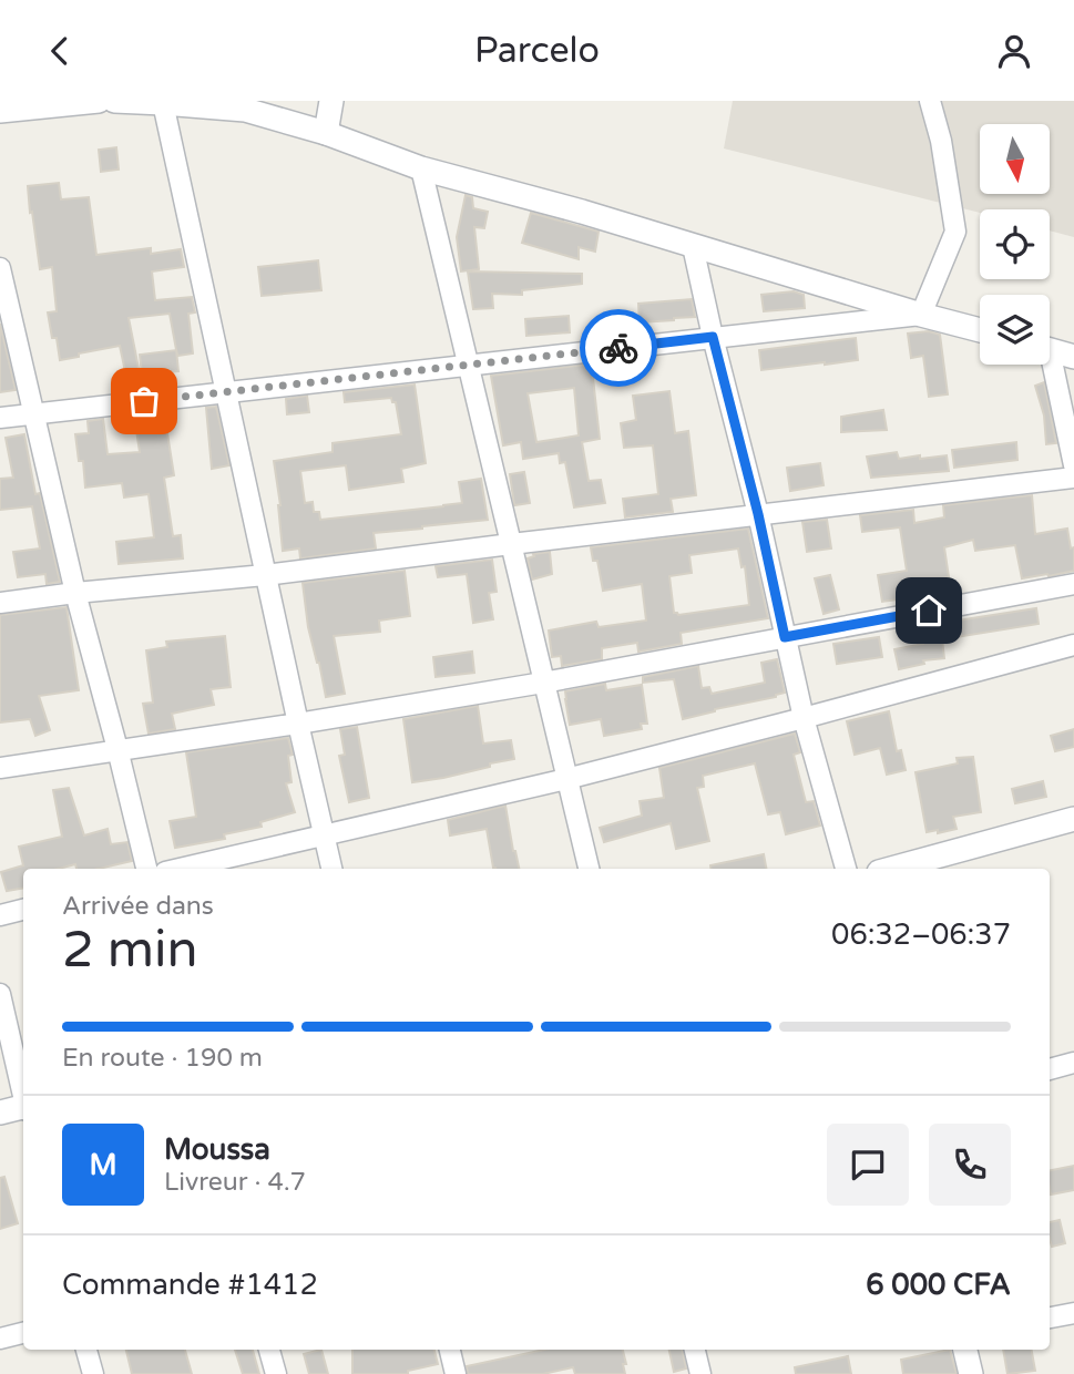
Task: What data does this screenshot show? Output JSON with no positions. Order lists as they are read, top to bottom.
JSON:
{
  "north": "bottom",
  "page": {
    "header": "Parcelo",
    "heading": ["2 min", "Arrivée dans", "06:32–06:37"],
    "panel": [
      "Moussa",
      "Livreur · 4.7",
      "Commande #1412",
      "6 000 CFA"
    ],
    "bar": "En route · 190 m",
    "round": "M"
  }
}
